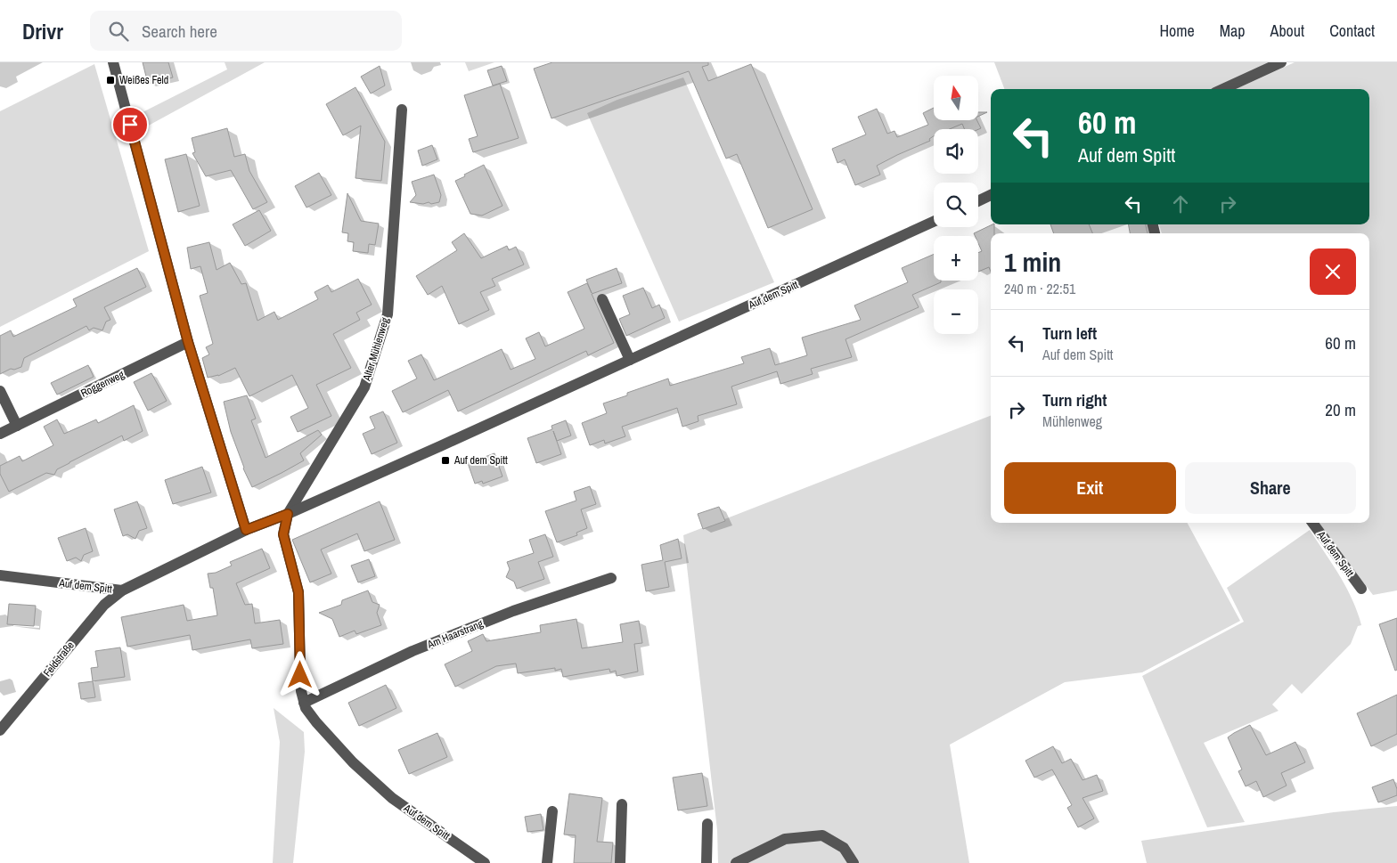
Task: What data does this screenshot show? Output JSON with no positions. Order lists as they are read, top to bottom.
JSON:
{
  "streets": {
    "street": [
      "Auf dem Spitt",
      "Alter Mühlenweg",
      "Roggenweg",
      "Am Haarstrang",
      "Feldstraße"
    ]
  },
  "crossings": [
    ["Auf dem Spitt", "Alter Mühlenweg"],
    ["Auf dem Spitt", "Am Haarstrang"],
    ["Auf dem Spitt", "Feldstraße"]
  ],
  "places": {
    "transit": ["Weißes Feld", "Auf dem Spitt"]
  },
  "north": "top",
  "page": {
    "header": "Drivr",
    "search": "Search here",
    "nav": [
      "Home",
      "Map",
      "About",
      "Contact"
    ],
    "map_buttons": ["+", "−"],
    "turn": ["60 m", "Auf dem Spitt"],
    "heading": ["1 min", "240 m · 22:51"],
    "list": [
      {
        "name": "Turn left",
        "note": "Auf dem Spitt",
        "value": "60 m"
      },
      {
        "name": "Turn right",
        "note": "Mühlenweg",
        "value": "20 m"
      }
    ],
    "buttons": ["Exit", "Share"]
  }
}
